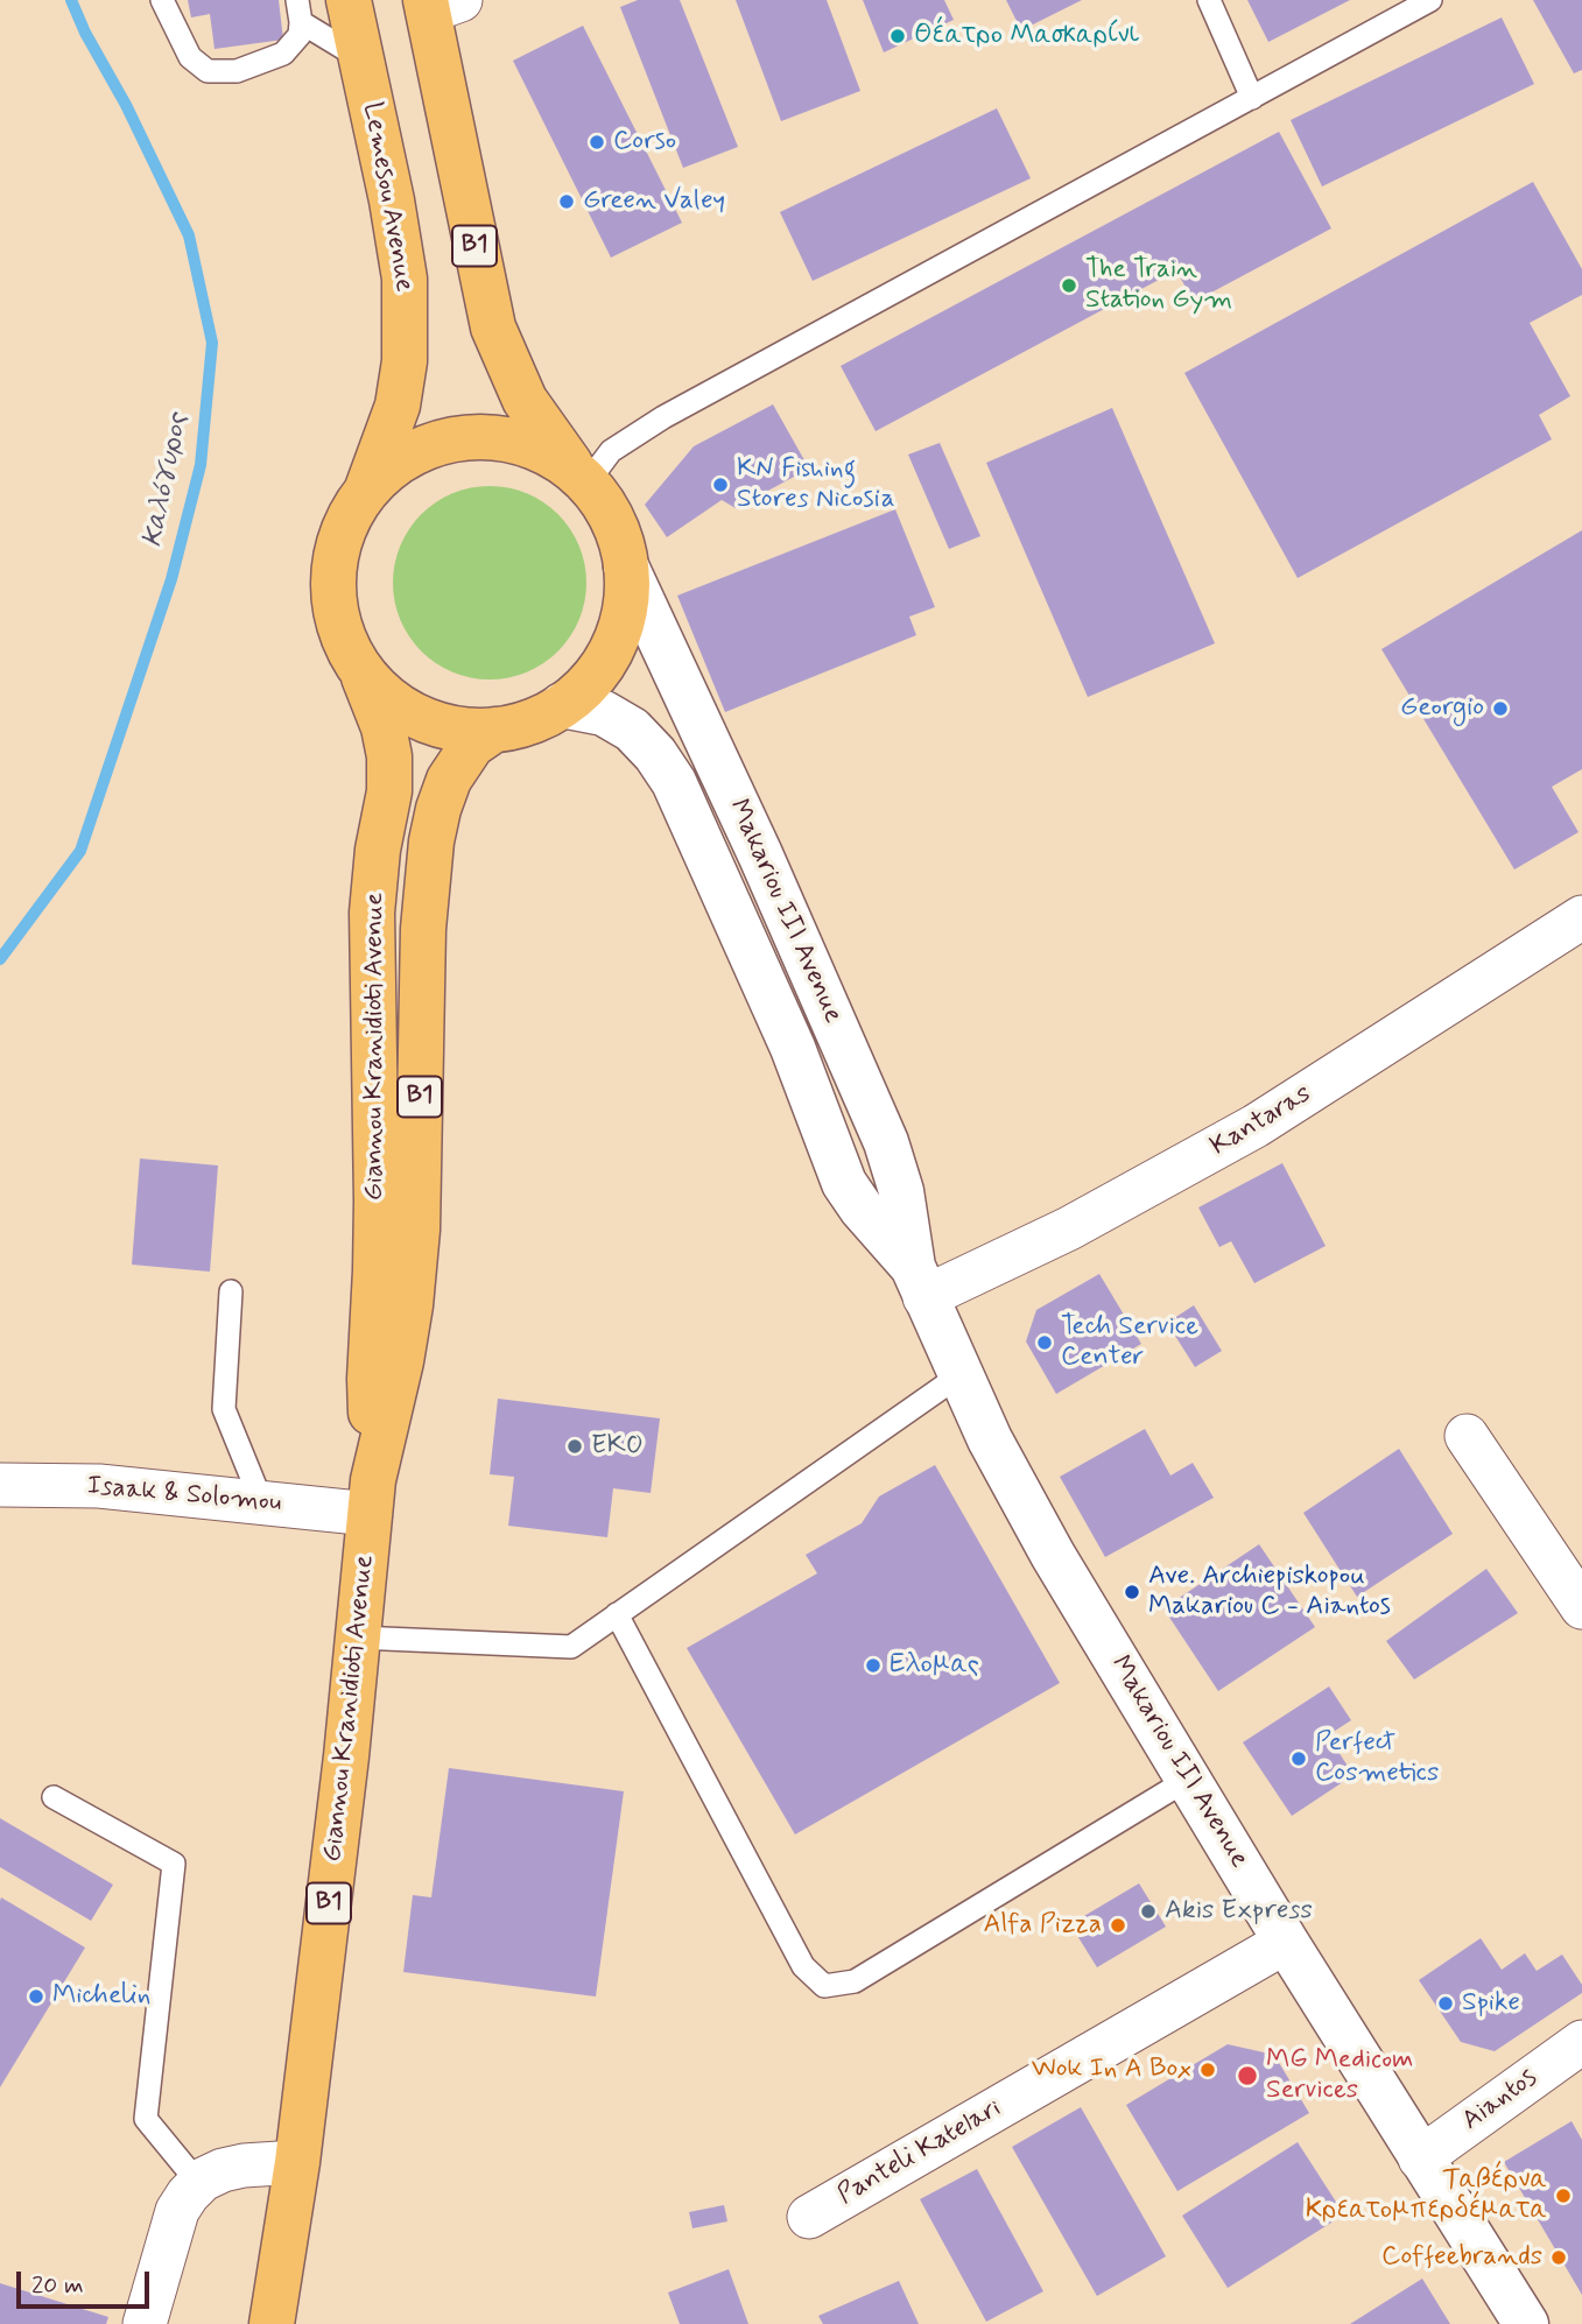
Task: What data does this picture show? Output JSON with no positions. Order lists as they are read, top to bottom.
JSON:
{
  "streets": {
    "main road": ["Lemesou Avenue", "B1", "Giannou Kranidioti Avenue"],
    "street": [
      "Makariou III Avenue",
      "Kantaras",
      "Isaak & Solomou",
      "Aiantos",
      "Panteli Katelari"
    ]
  },
  "crossings": [
    ["Lemesou Avenue", "B1"],
    ["B1", "Makariou III Avenue"],
    ["B1", "Giannou Kranidioti Avenue"],
    ["Makariou III Avenue", "Kantaras"],
    ["Makariou III Avenue", "Aiantos"],
    ["Makariou III Avenue", "Panteli Katelari"],
    ["Giannou Kranidioti Avenue", "Isaak & Solomou"]
  ],
  "water": ["Καλόγυρος"],
  "places": [
    "Θέατρο Μασκαρίνι",
    "Corso",
    "Green Valey",
    "The Train Station Gym",
    "KN Fishing Stores Nicosia",
    "Georgio",
    "Tech Service Center",
    "EKO",
    "Ave. Archiepiskopou Makariou C - Aiantos",
    "Ελομας",
    "Perfect Cosmetics",
    "Akis Express",
    "Alfa Pizza",
    "Michelin",
    "Spike",
    "Wok In A Box",
    "MG Medicom Services",
    "Ταβέρνα Κρεατομπερδέματα",
    "Coffeebrands"
  ],
  "scale_bar": "20 m"
}
